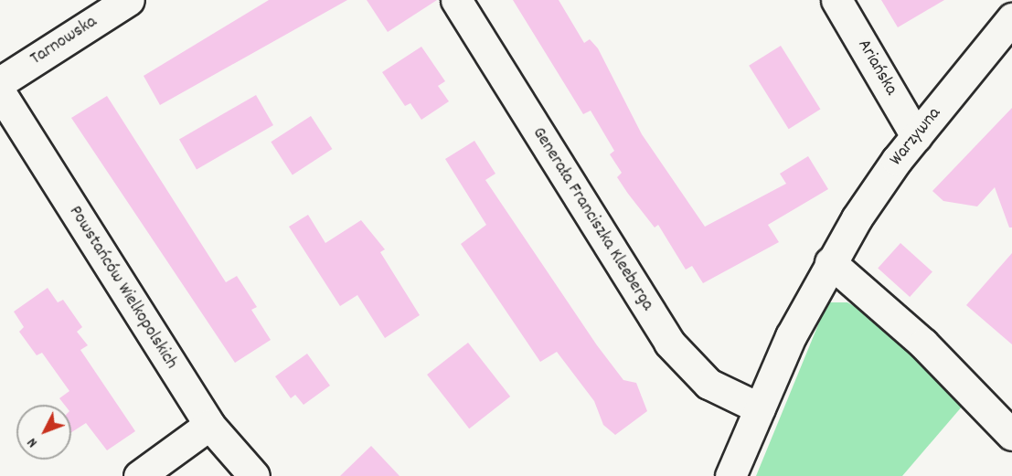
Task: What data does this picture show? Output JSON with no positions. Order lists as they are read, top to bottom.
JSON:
{
  "streets": {
    "street": [
      "Tarnowska",
      "Ariańska",
      "Warzywna",
      "Generała Franciszka Kleeberga",
      "Powstańców Wielkopolskich"
    ]
  },
  "crossings": [
    ["Ariańska", "Warzywna"],
    ["Warzywna", "Generała Franciszka Kleeberga"]
  ],
  "north": "bottom left"
}
